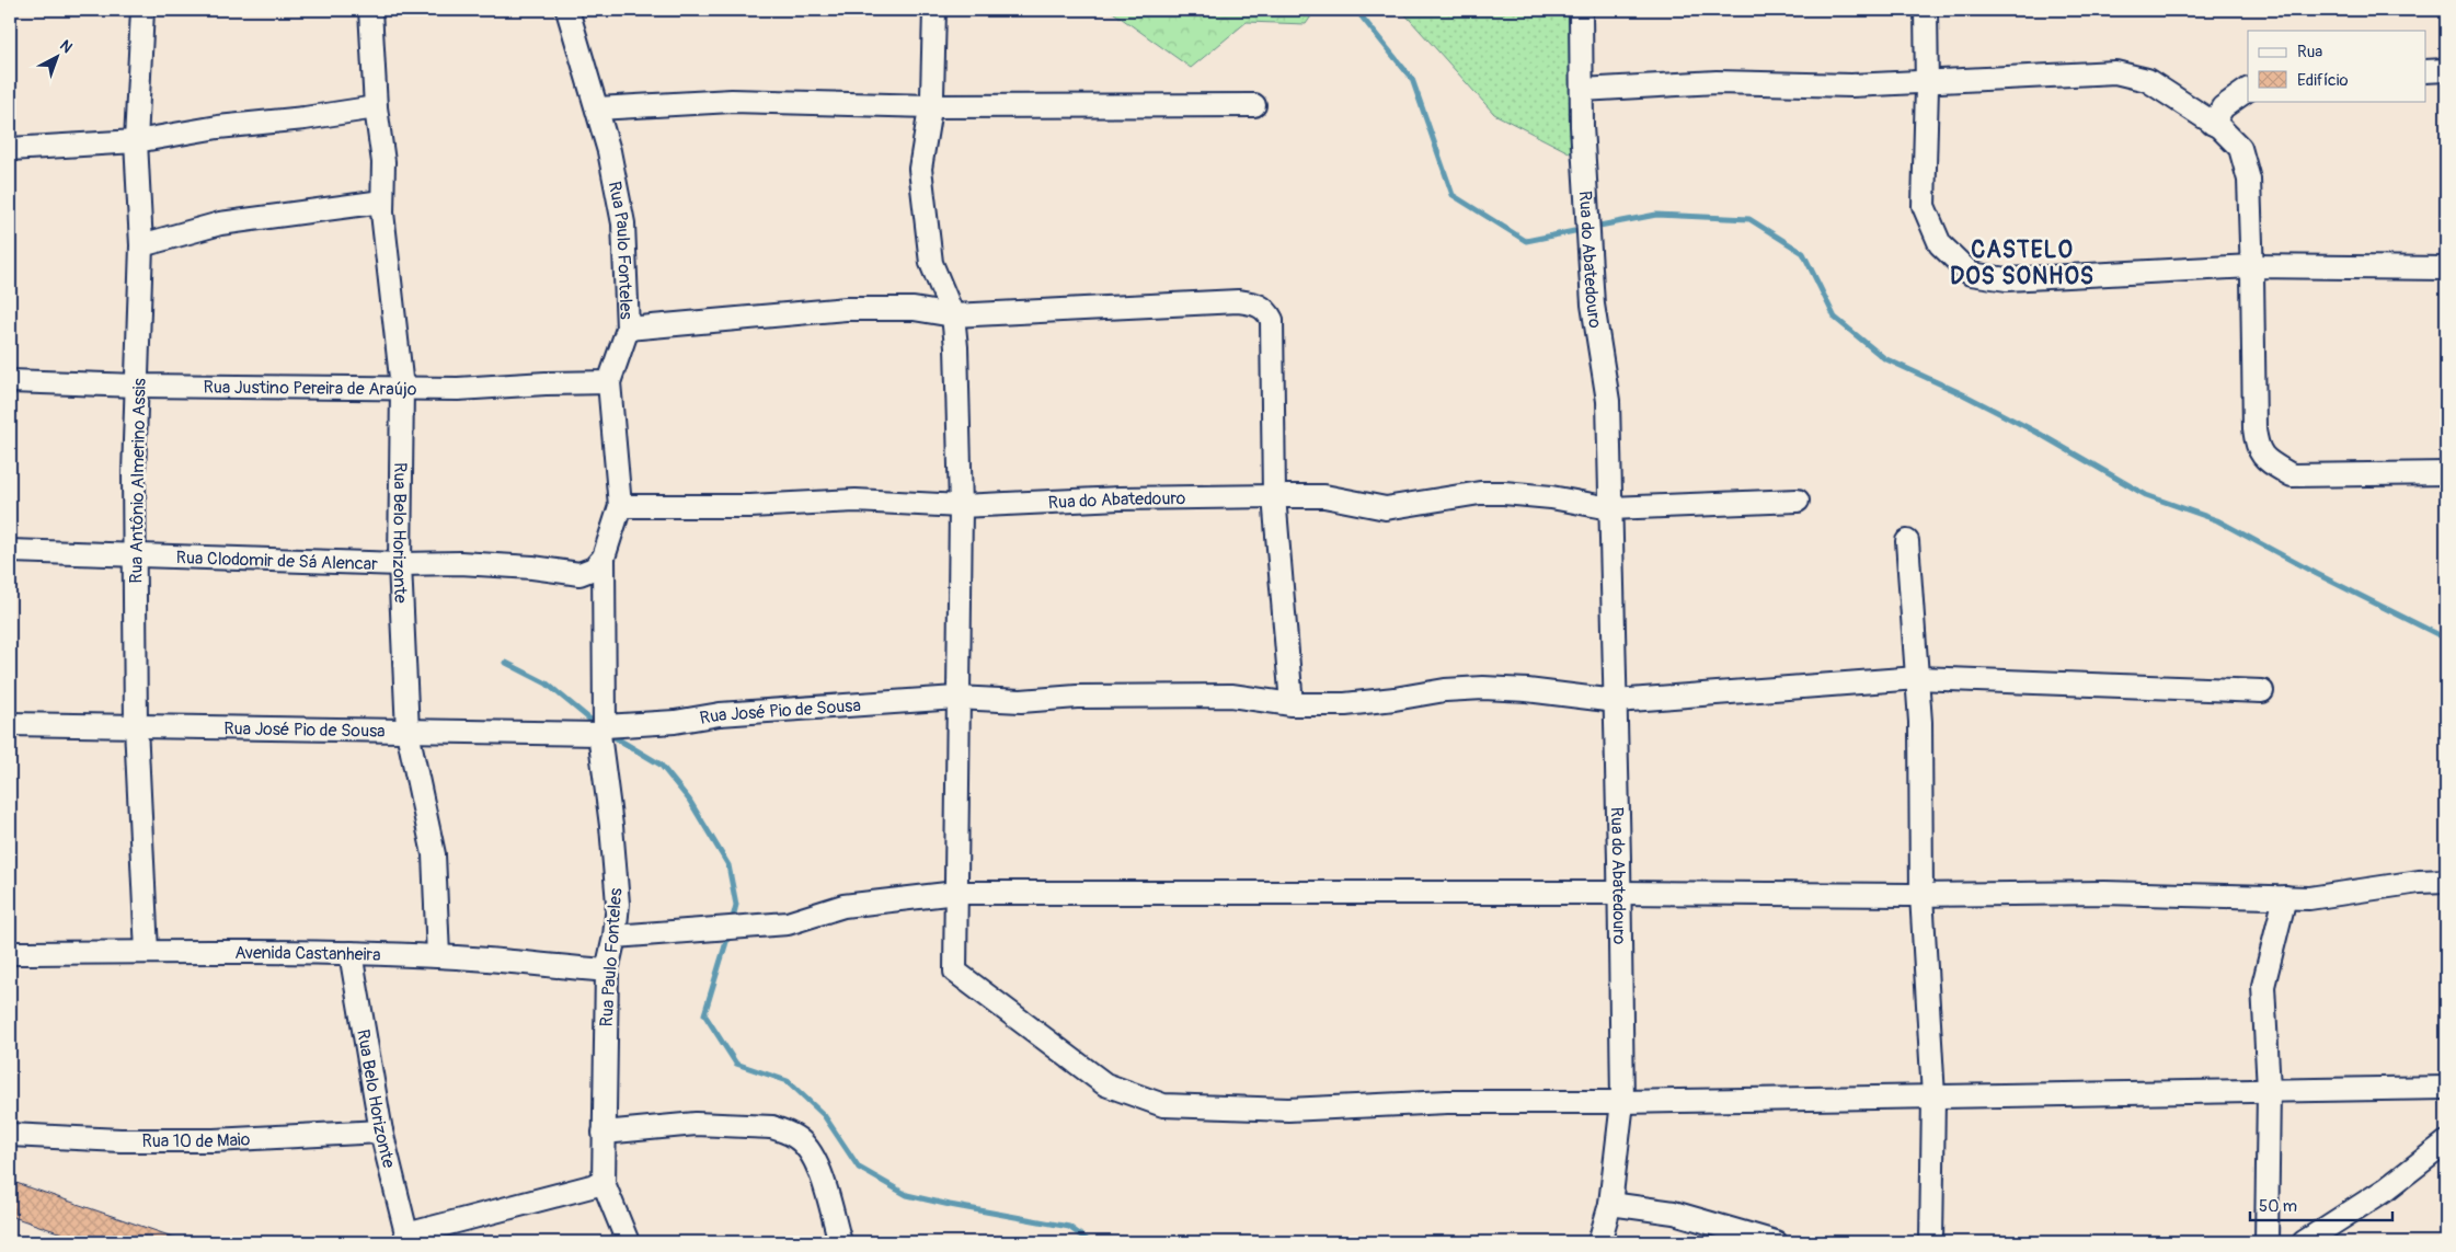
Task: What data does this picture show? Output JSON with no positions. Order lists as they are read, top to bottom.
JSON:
{
  "streets": {
    "street": [
      "Rua Paulo Fonteles",
      "Rua do Abatedouro",
      "Rua Justino Pereira de Araújo",
      "Rua Antônio Almerino Assis",
      "Rua Belo Horizonte",
      "Rua Clodomir de Sá Alencar",
      "Rua José Pio de Sousa",
      "Avenida Castanheira",
      "Rua 10 de Maio"
    ]
  },
  "crossings": [
    ["Rua Paulo Fonteles", "Rua do Abatedouro"],
    ["Rua Paulo Fonteles", "Rua Justino Pereira de Araújo"],
    ["Rua Paulo Fonteles", "Rua Clodomir de Sá Alencar"],
    ["Rua Paulo Fonteles", "Rua José Pio de Sousa"],
    ["Rua Paulo Fonteles", "Avenida Castanheira"],
    ["Rua do Abatedouro", "Rua José Pio de Sousa"],
    ["Rua Justino Pereira de Araújo", "Rua Antônio Almerino Assis"],
    ["Rua Justino Pereira de Araújo", "Rua Belo Horizonte"],
    ["Rua Antônio Almerino Assis", "Rua Clodomir de Sá Alencar"],
    ["Rua Antônio Almerino Assis", "Rua José Pio de Sousa"],
    ["Rua Antônio Almerino Assis", "Avenida Castanheira"],
    ["Rua Belo Horizonte", "Rua Clodomir de Sá Alencar"],
    ["Rua Belo Horizonte", "Rua José Pio de Sousa"],
    ["Rua Belo Horizonte", "Avenida Castanheira"],
    ["Rua Belo Horizonte", "Rua 10 de Maio"]
  ],
  "districts": ["CASTELO DOS SONHOS"],
  "legend": ["Rua", "Edifício"],
  "scale_bar": "50 m",
  "north": "top right"
}
